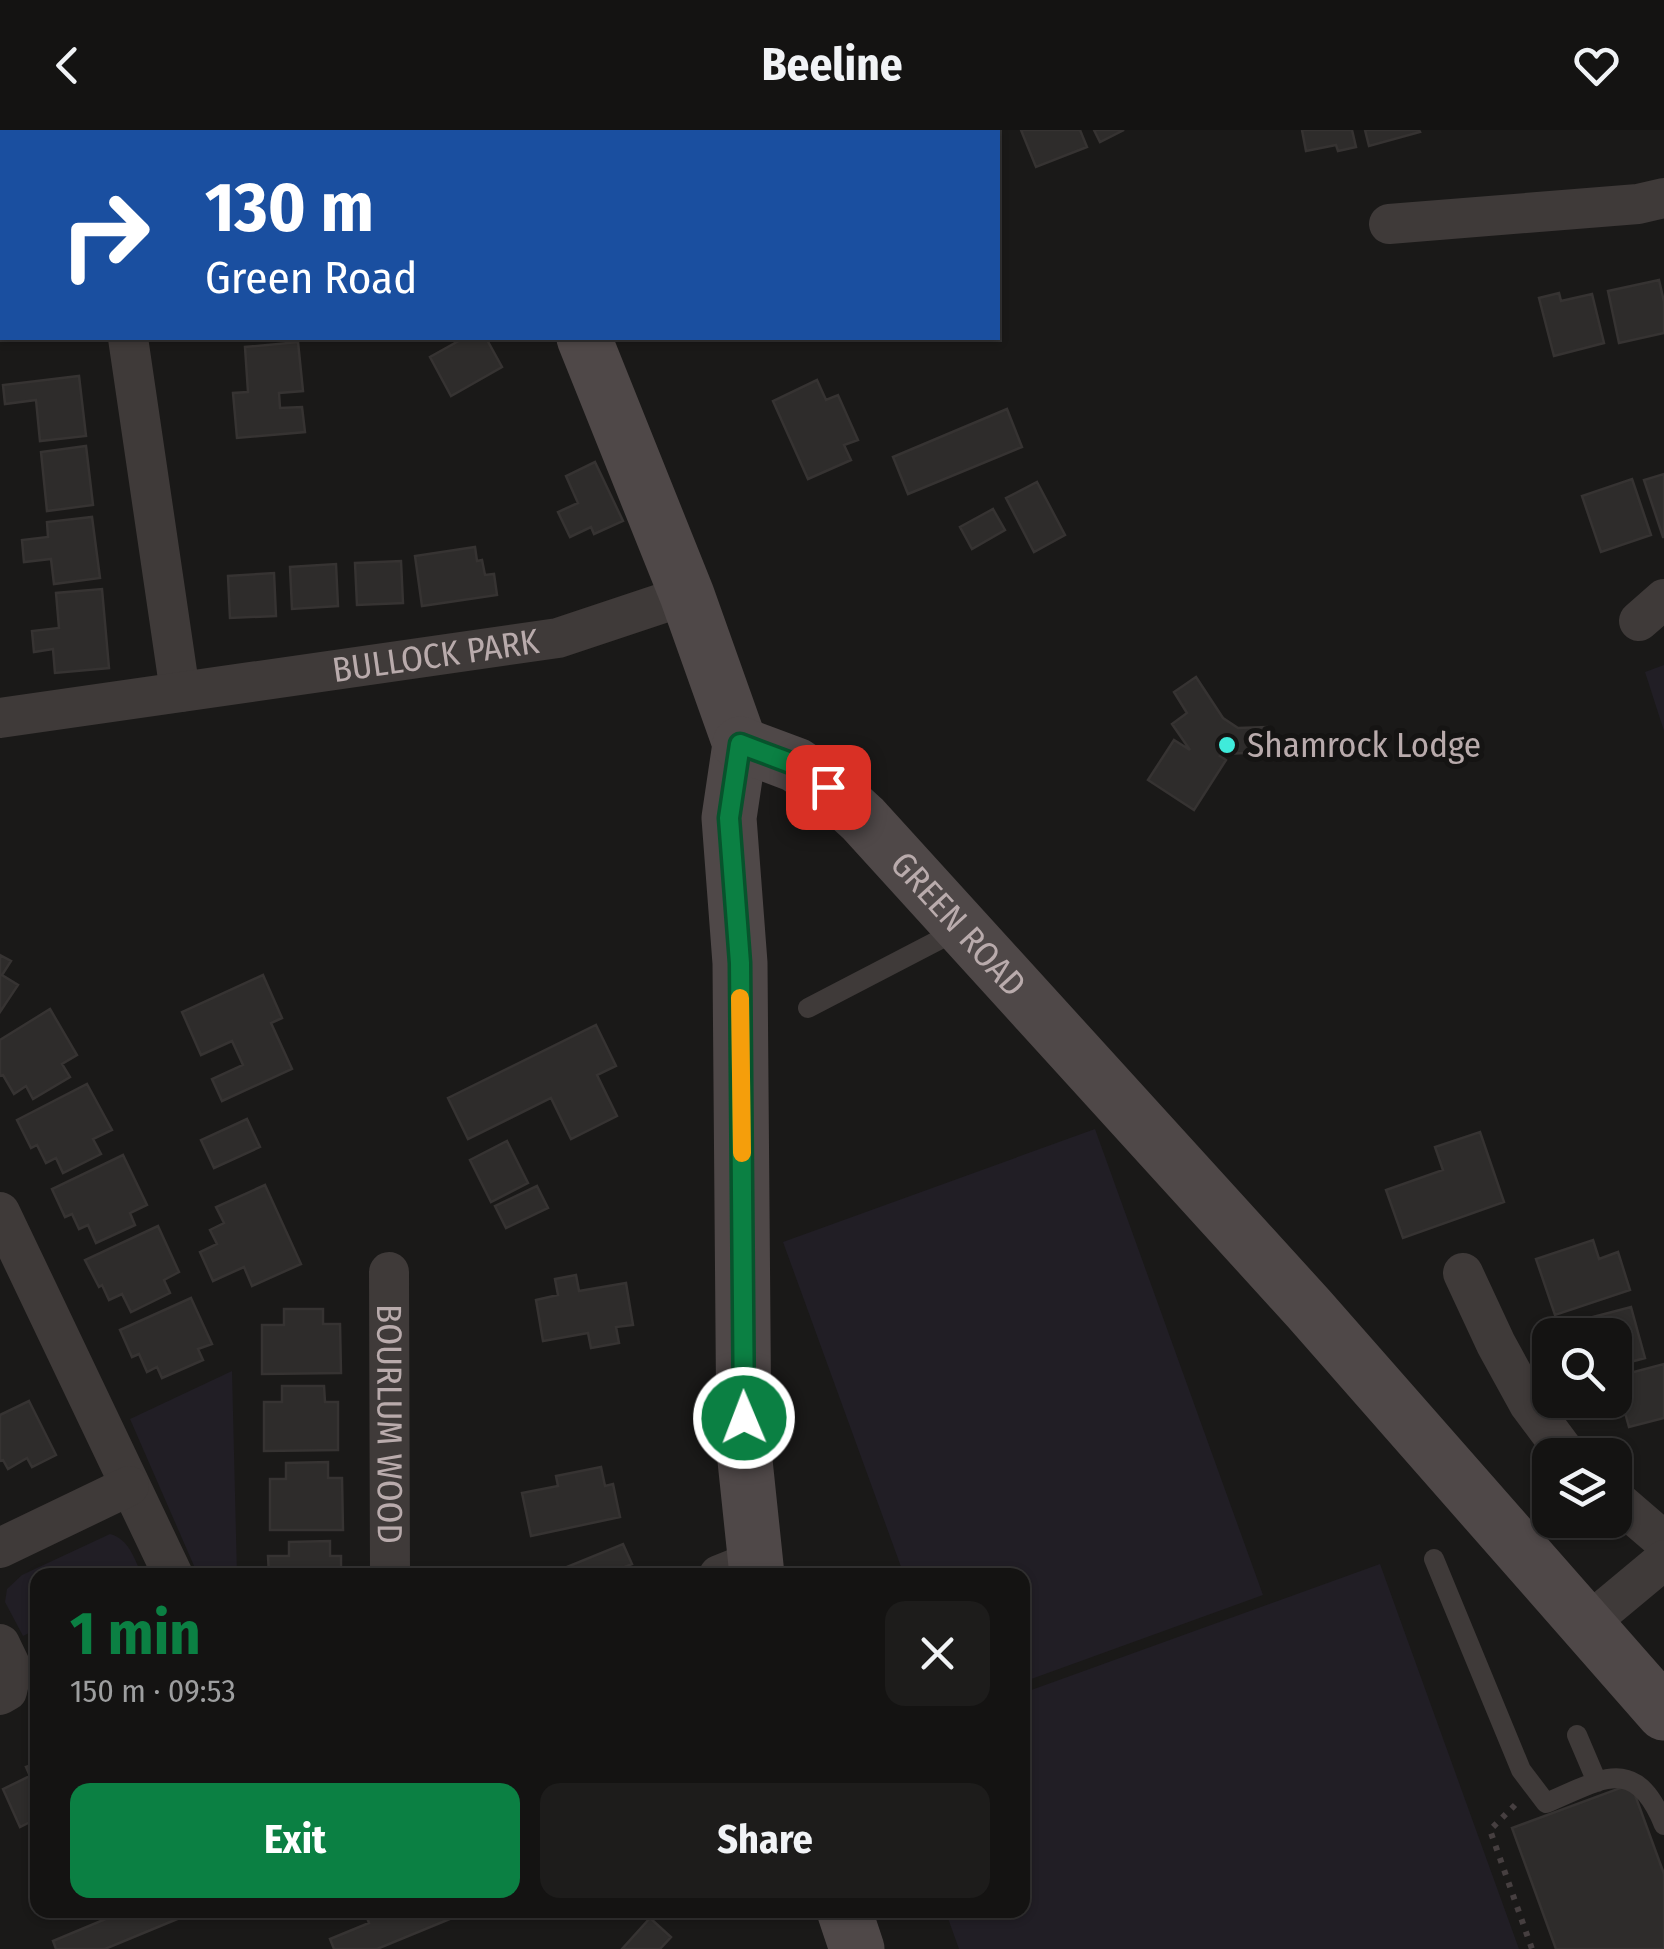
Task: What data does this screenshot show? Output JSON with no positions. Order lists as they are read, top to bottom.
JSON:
{
  "streets": {
    "street": ["BULLOCK PARK", "GREEN ROAD", "BOURLUM WOOD"]
  },
  "places": ["Shamrock Lodge"],
  "page": {
    "header": "Beeline",
    "turn": ["130 m", "Green Road"],
    "heading": ["1 min", "150 m · 09:53"],
    "buttons": ["Exit", "Share"]
  }
}
